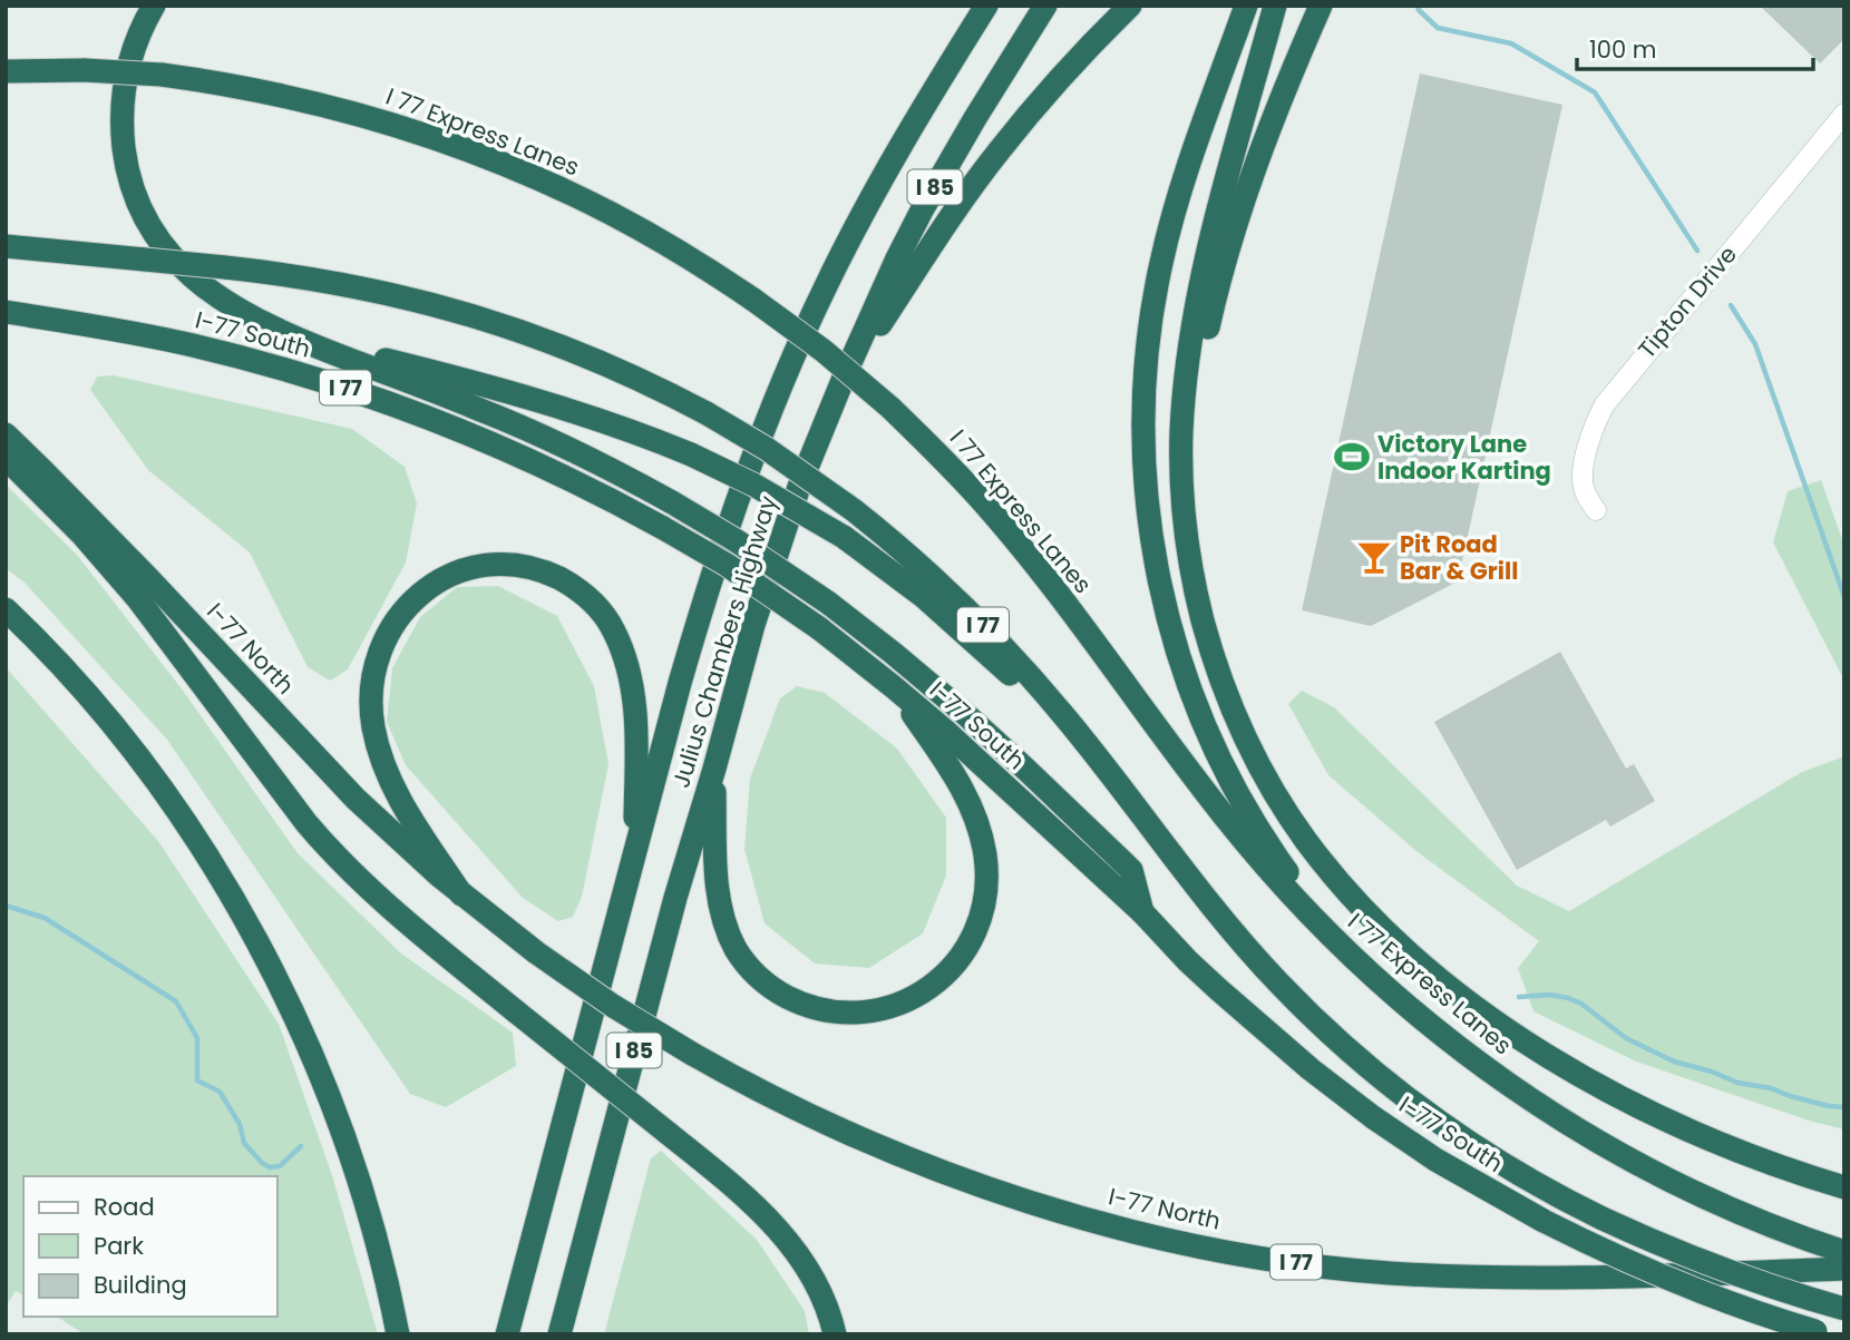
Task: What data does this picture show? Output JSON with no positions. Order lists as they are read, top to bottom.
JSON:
{
  "streets": {
    "highway": [
      "I 77 Express Lanes",
      "I 85",
      "I-77 South",
      "I 77",
      "Julius Chambers Highway",
      "I-77 North"
    ],
    "street": ["Tipton Drive"]
  },
  "places": {
    "sports": ["Victory Lane Indoor Karting"],
    "bar": ["Pit Road Bar & Grill"]
  },
  "legend": ["Road", "Park", "Building"],
  "scale_bar": "100 m"
}
